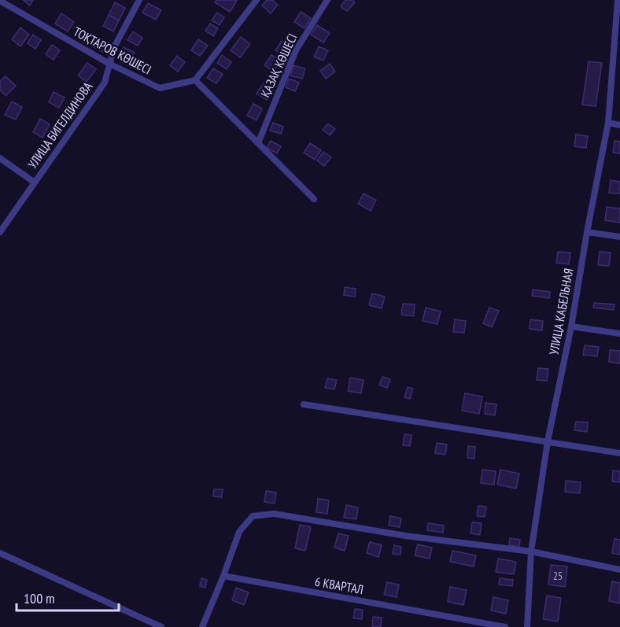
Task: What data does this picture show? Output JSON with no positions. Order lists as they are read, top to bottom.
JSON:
{
  "streets": {
    "street": [
      "ТОҚТАРОВ КӨШЕСІ",
      "ҚАЗАҚ КӨШЕСІ",
      "УЛИЦА БИГЕЛДИНОВА",
      "УЛИЦА КАБЕЛЬНАЯ",
      "6 КВАРТАЛ"
    ]
  },
  "crossings": [
    ["ТОҚТАРОВ КӨШЕСІ", "УЛИЦА БИГЕЛДИНОВА"]
  ],
  "house_numbers": ["25"],
  "scale_bar": "100 m"
}
